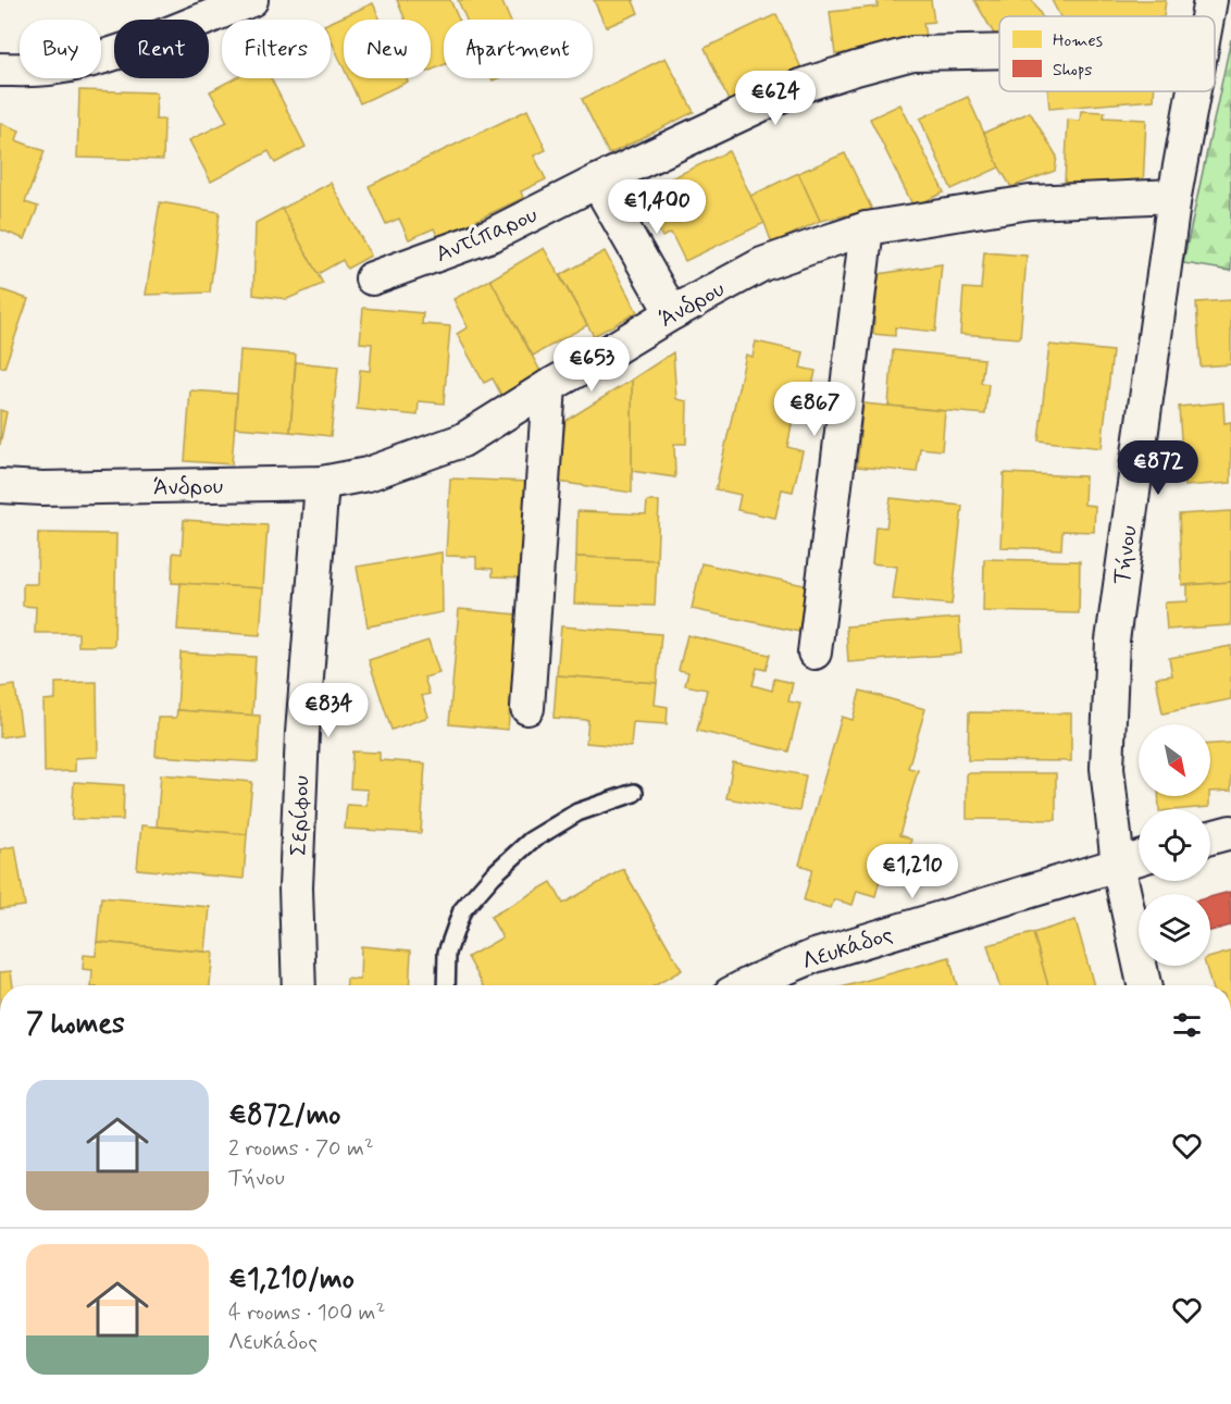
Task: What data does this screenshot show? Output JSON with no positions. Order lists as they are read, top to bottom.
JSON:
{
  "streets": {
    "street": [
      "Αντίπαρου",
      "Άνδρου",
      "Τήνου",
      "Σερίφου",
      "Λευκάδος"
    ]
  },
  "crossings": [
    ["Άνδρου", "Τήνου"],
    ["Άνδρου", "Σερίφου"],
    ["Τήνου", "Λευκάδος"]
  ],
  "legend": ["Homes", "Shops"],
  "north": "bottom right",
  "page": {
    "chip": [
      "Buy",
      "Rent",
      "Filters",
      "New",
      "Apartment"
    ],
    "price": [
      "€624",
      "€1,400",
      "€653",
      "€867",
      "€872",
      "€834",
      "€1,210"
    ],
    "heading": "7 homes",
    "list": [
      {
        "name": "€872/mo",
        "note": "2 rooms · 70 m² · Τήνου"
      },
      {
        "name": "€1,210/mo",
        "note": "4 rooms · 100 m² · Λευκάδος"
      }
    ]
  }
}
